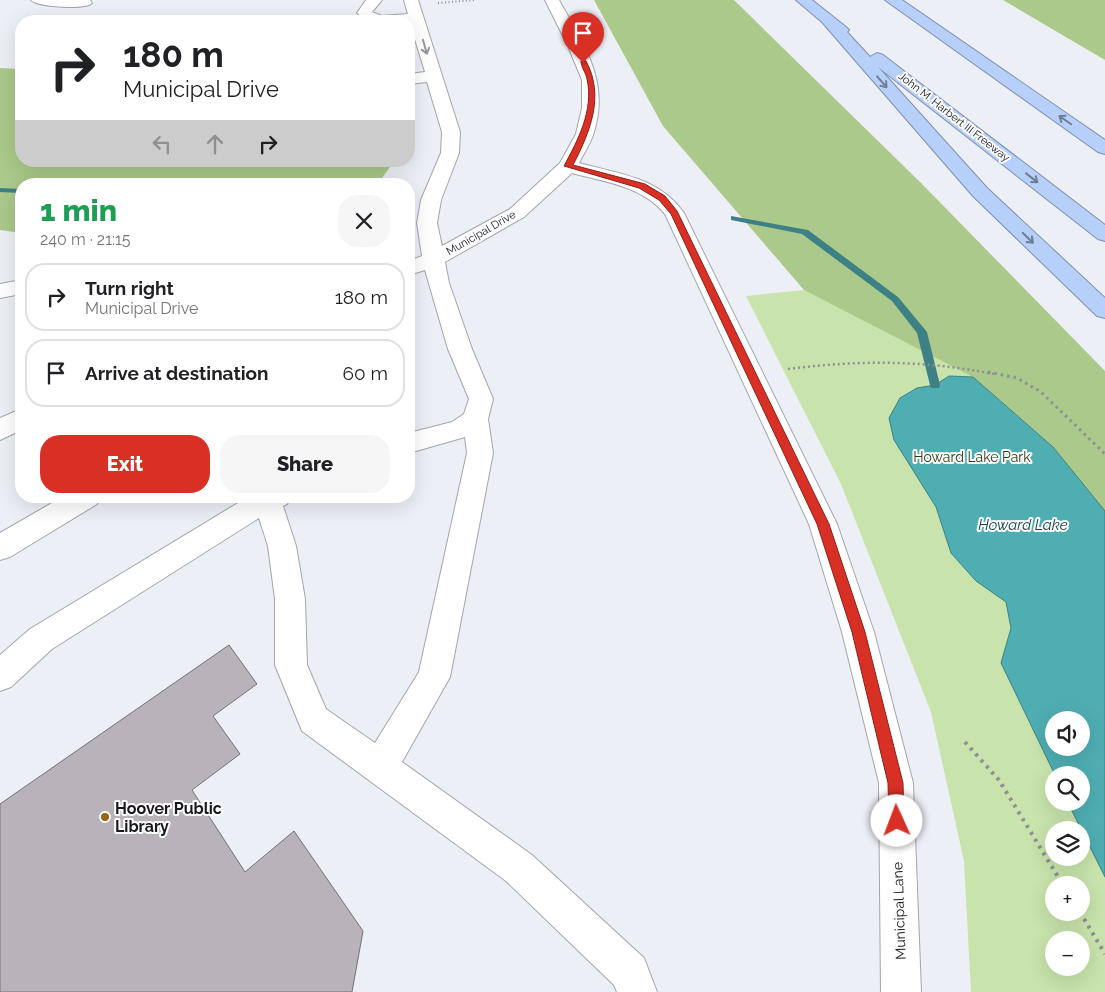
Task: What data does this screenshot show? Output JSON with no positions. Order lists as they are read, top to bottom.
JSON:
{
  "streets": {
    "highway": ["John M. Harbert III Freeway"],
    "street": ["Municipal Drive", "Municipal Lane"]
  },
  "crossings": [
    ["Municipal Drive", "Municipal Lane"]
  ],
  "water": ["Howard Lake"],
  "parks": ["Howard Lake Park"],
  "places": ["Hoover Public Library"],
  "page": {
    "turn": ["180 m", "Municipal Drive"],
    "heading": ["1 min", "240 m · 21:15"],
    "list": [
      {
        "name": "Turn right",
        "note": "Municipal Drive",
        "value": "180 m"
      },
      {
        "name": "Arrive at destination",
        "value": "60 m"
      }
    ],
    "buttons": ["Exit", "Share"],
    "map_buttons": ["+", "−"]
  }
}
